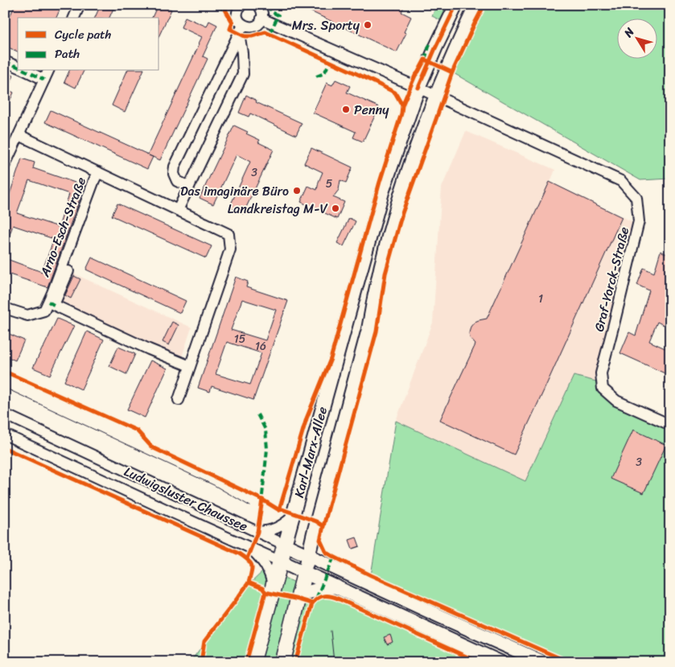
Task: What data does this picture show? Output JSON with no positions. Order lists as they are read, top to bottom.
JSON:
{
  "streets": {
    "main road": ["Karl-Marx-Allee", "Ludwigsluster Chaussee"],
    "street": ["Arno-Esch-Straße", "Graf-Yorck-Straße"]
  },
  "crossings": [
    ["Graf-Yorck-Straße", "Karl-Marx-Allee"],
    ["Karl-Marx-Allee", "Ludwigsluster Chaussee"]
  ],
  "places": [
    "Mrs. Sporty",
    "Penny",
    "Das imaginäre Büro",
    "Landkreistag M-V"
  ],
  "house_numbers": [
    "3",
    "5",
    "1",
    "15",
    "16",
    "3"
  ],
  "legend": ["Cycle path", "Path"],
  "north": "top left"
}
